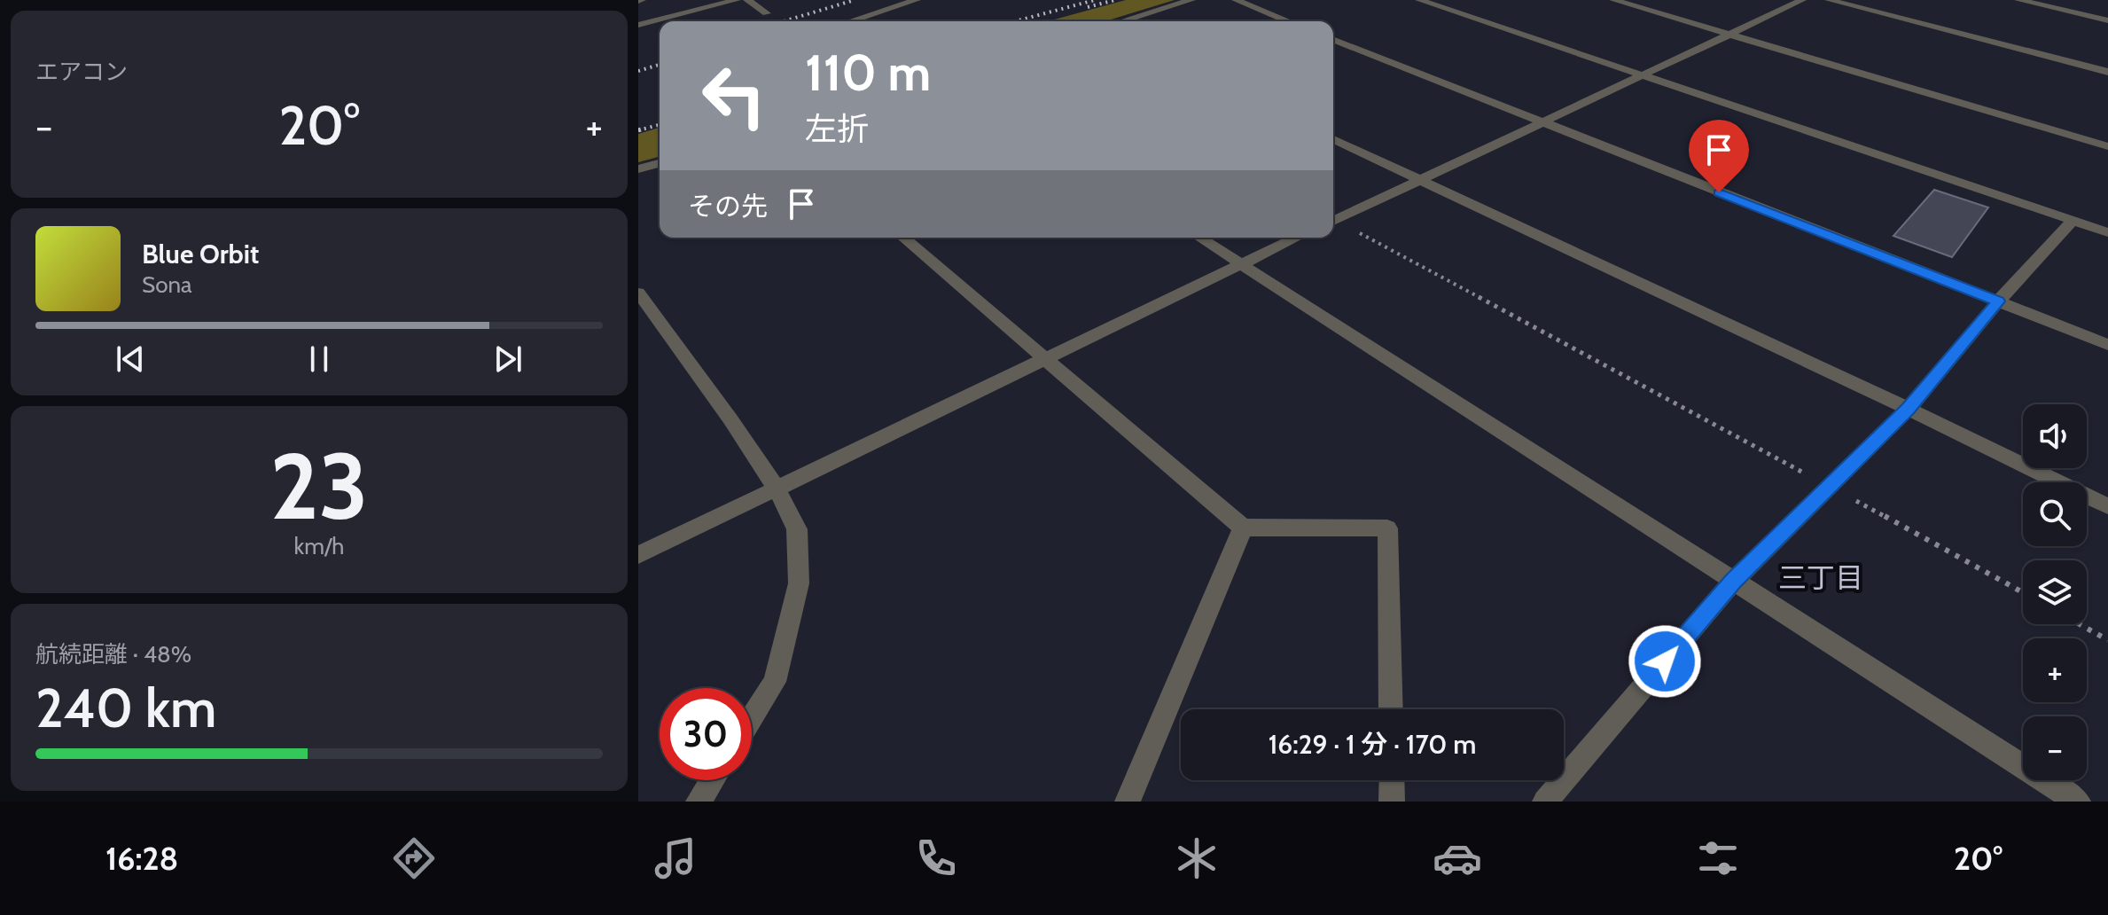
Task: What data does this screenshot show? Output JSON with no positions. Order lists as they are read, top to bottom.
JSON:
{
  "districts": ["三丁目"],
  "page": {
    "tile": [
      "エアコン",
      ["23", "km/h"],
      ["航続距離 · 48%", "240 km"]
    ],
    "turn": ["110 m", "左折"],
    "heat": ["−", "20°", "+"],
    "then": "その先",
    "song": ["Blue Orbit", "Sona"],
    "map_buttons": ["+", "−"],
    "limit": "30",
    "trip": "16:29 · 1 分 · 170 m",
    "tabs": ["16:28", "20°"]
  }
}
